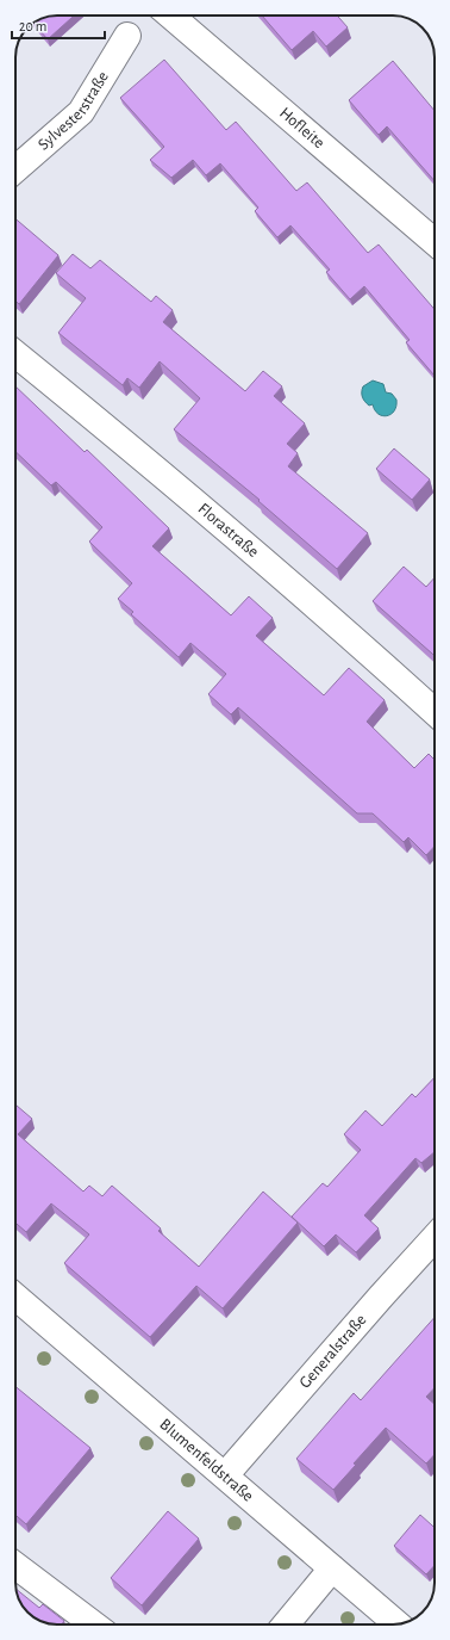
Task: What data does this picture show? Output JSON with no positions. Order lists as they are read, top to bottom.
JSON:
{
  "streets": {
    "street": [
      "Sylvesterstraße",
      "Hofleite",
      "Florastraße",
      "Generalstraße",
      "Blumenfeldstraße"
    ]
  },
  "crossings": [
    ["Generalstraße", "Blumenfeldstraße"]
  ],
  "scale_bar": "20 m"
}
